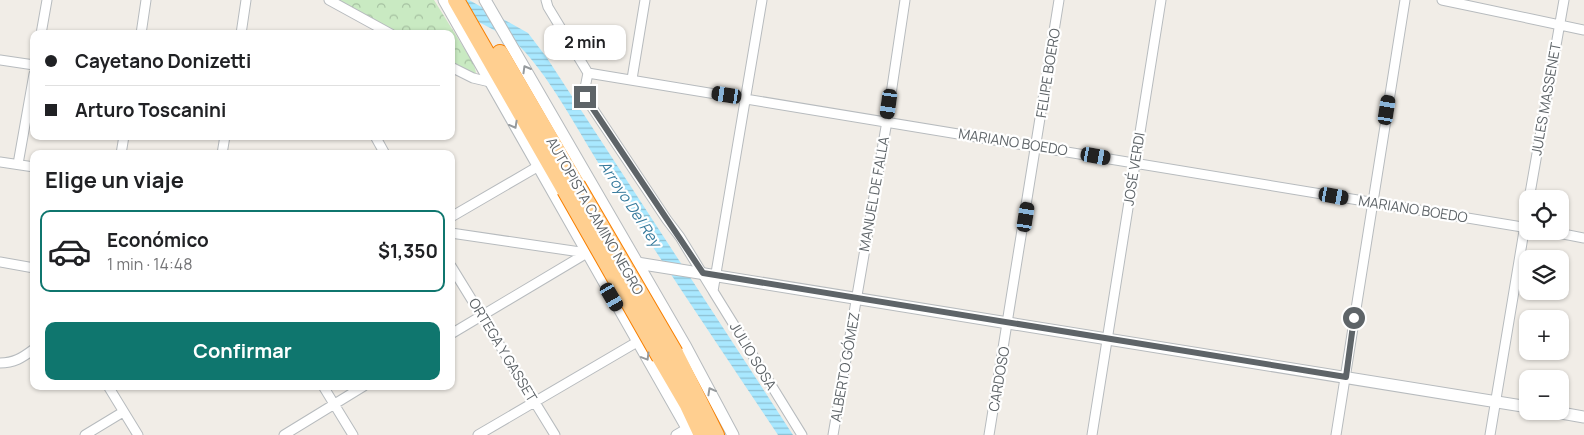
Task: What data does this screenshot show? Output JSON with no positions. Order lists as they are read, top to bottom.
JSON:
{
  "streets": {
    "highway": ["AUTOPISTA CAMINO NEGRO"],
    "street": [
      "FELIPE BOERO",
      "JULES MASSENET",
      "MARIANO BOEDO",
      "JOSÉ VERDI",
      "MANUEL DE FALLA",
      "ORTEGA Y GASSET",
      "JULIO SOSA",
      "ALBERTO GÓMEZ",
      "CARDOSO"
    ]
  },
  "crossings": [
    ["FELIPE BOERO", "MARIANO BOEDO"],
    ["FELIPE BOERO", "CARDOSO"],
    ["MARIANO BOEDO", "JOSÉ VERDI"],
    ["MARIANO BOEDO", "MANUEL DE FALLA"],
    ["MARIANO BOEDO", "JULIO SOSA"],
    ["MANUEL DE FALLA", "ALBERTO GÓMEZ"]
  ],
  "water": ["Arroyo Del Rey"],
  "page": {
    "bubble": "2 min",
    "banner": ["Cayetano Donizetti", "Arturo Toscanini"],
    "heading": "Elige un viaje",
    "map_buttons": ["+", "−"],
    "list": [
      {
        "name": "Económico",
        "note": "1 min · 14:48",
        "value": "$1,350"
      }
    ],
    "buttons": "Confirmar"
  }
}
